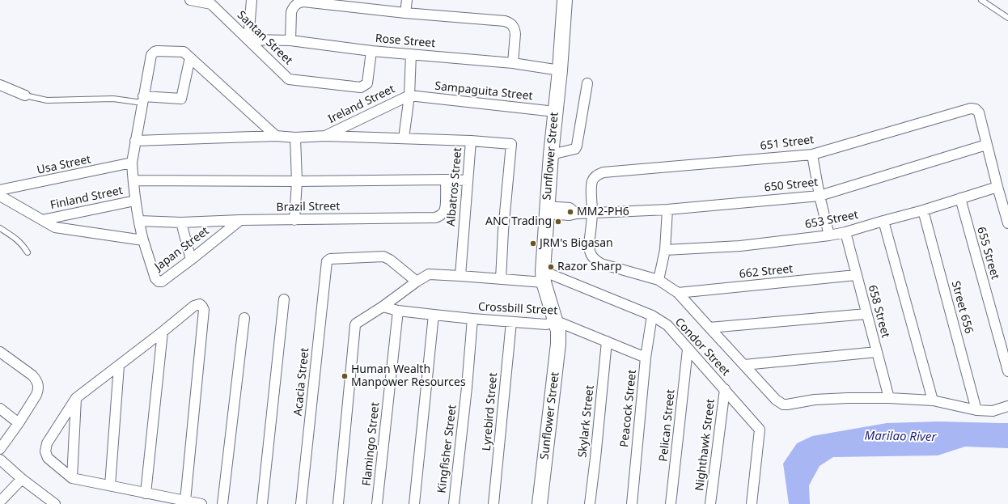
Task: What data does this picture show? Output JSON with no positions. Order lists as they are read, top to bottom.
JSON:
{
  "streets": {
    "main road": ["Sunflower Street"],
    "street": [
      "Santan Street",
      "Rose Street",
      "Sampaguita Street",
      "Ireland Street",
      "651 Street",
      "Usa Street",
      "650 Street",
      "Albatros Street",
      "Finland Street",
      "Brazil Street",
      "653 Street",
      "Japan Street",
      "655 Street",
      "662 Street",
      "Street 656",
      "Crossbill Street",
      "658 Street",
      "Condor Street",
      "Acacia Street",
      "Peacock Street",
      "Lyrebird Street",
      "Skylark Street",
      "Pelican Street",
      "Flamingo Street",
      "Nighthawk Street",
      "Kingfisher Street"
    ]
  },
  "crossings": [
    ["Santan Street", "Rose Street"],
    ["Rose Street", "Sunflower Street"],
    ["Sampaguita Street", "Ireland Street"],
    ["Sampaguita Street", "Sunflower Street"],
    ["651 Street", "650 Street"],
    ["Sunflower Street", "650 Street"],
    ["Sunflower Street", "Crossbill Street"],
    ["Sunflower Street", "Condor Street"],
    ["Usa Street", "Japan Street"],
    ["Albatros Street", "Condor Street"],
    ["Finland Street", "Japan Street"],
    ["Brazil Street", "Japan Street"],
    ["653 Street", "655 Street"],
    ["653 Street", "Street 656"],
    ["653 Street", "658 Street"],
    ["662 Street", "658 Street"],
    ["Crossbill Street", "Condor Street"],
    ["Crossbill Street", "Peacock Street"],
    ["Crossbill Street", "Lyrebird Street"],
    ["Crossbill Street", "Skylark Street"],
    ["Crossbill Street", "Flamingo Street"],
    ["Crossbill Street", "Kingfisher Street"],
    ["Condor Street", "Acacia Street"],
    ["Condor Street", "Peacock Street"],
    ["Condor Street", "Pelican Street"],
    ["Condor Street", "Nighthawk Street"]
  ],
  "water": ["Marilao River"],
  "places": [
    "MM2-PH6",
    "ANC Trading",
    "JRM's Bigasan",
    "Razor Sharp",
    "Human Wealth Manpower Resources"
  ]
}
